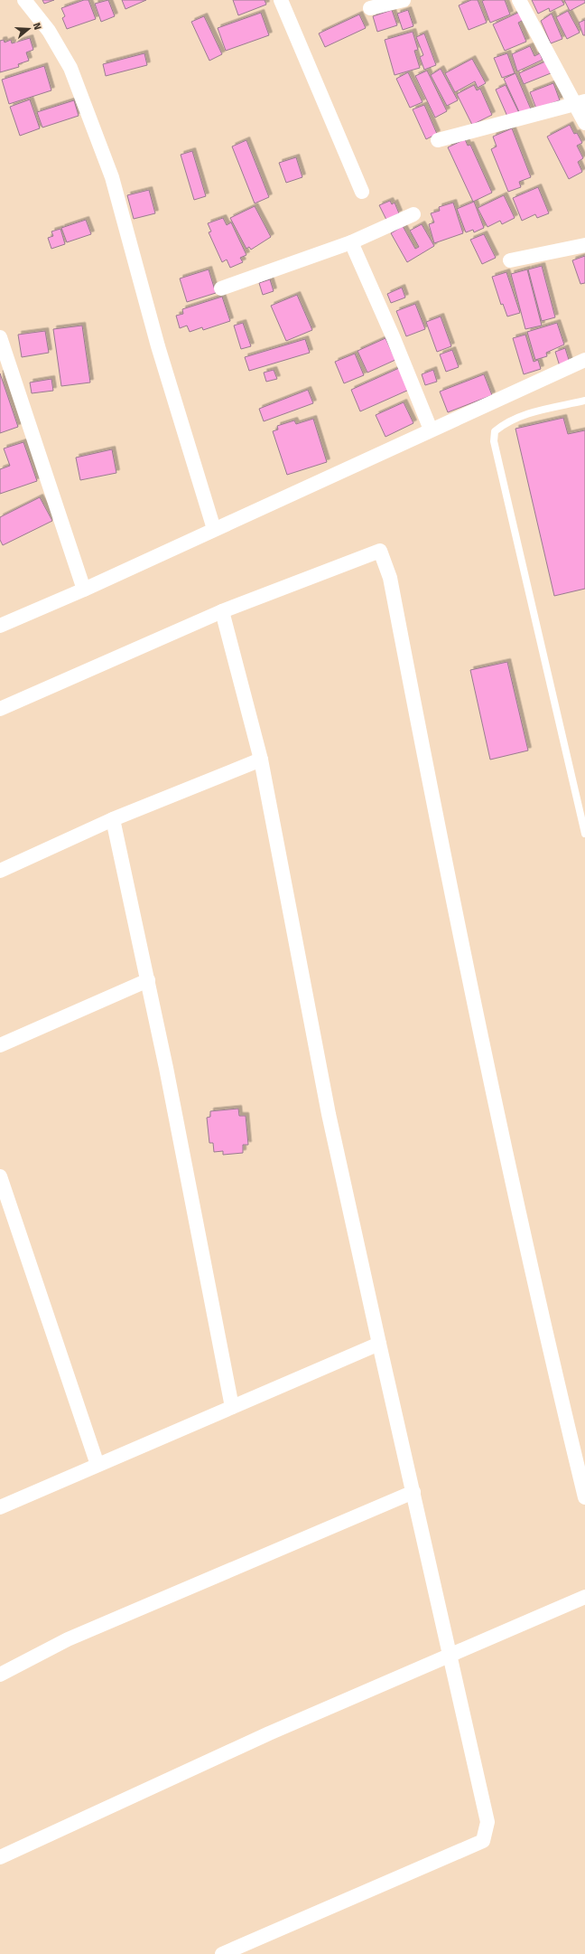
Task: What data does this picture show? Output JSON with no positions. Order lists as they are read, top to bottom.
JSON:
{
  "north": "right"
}
